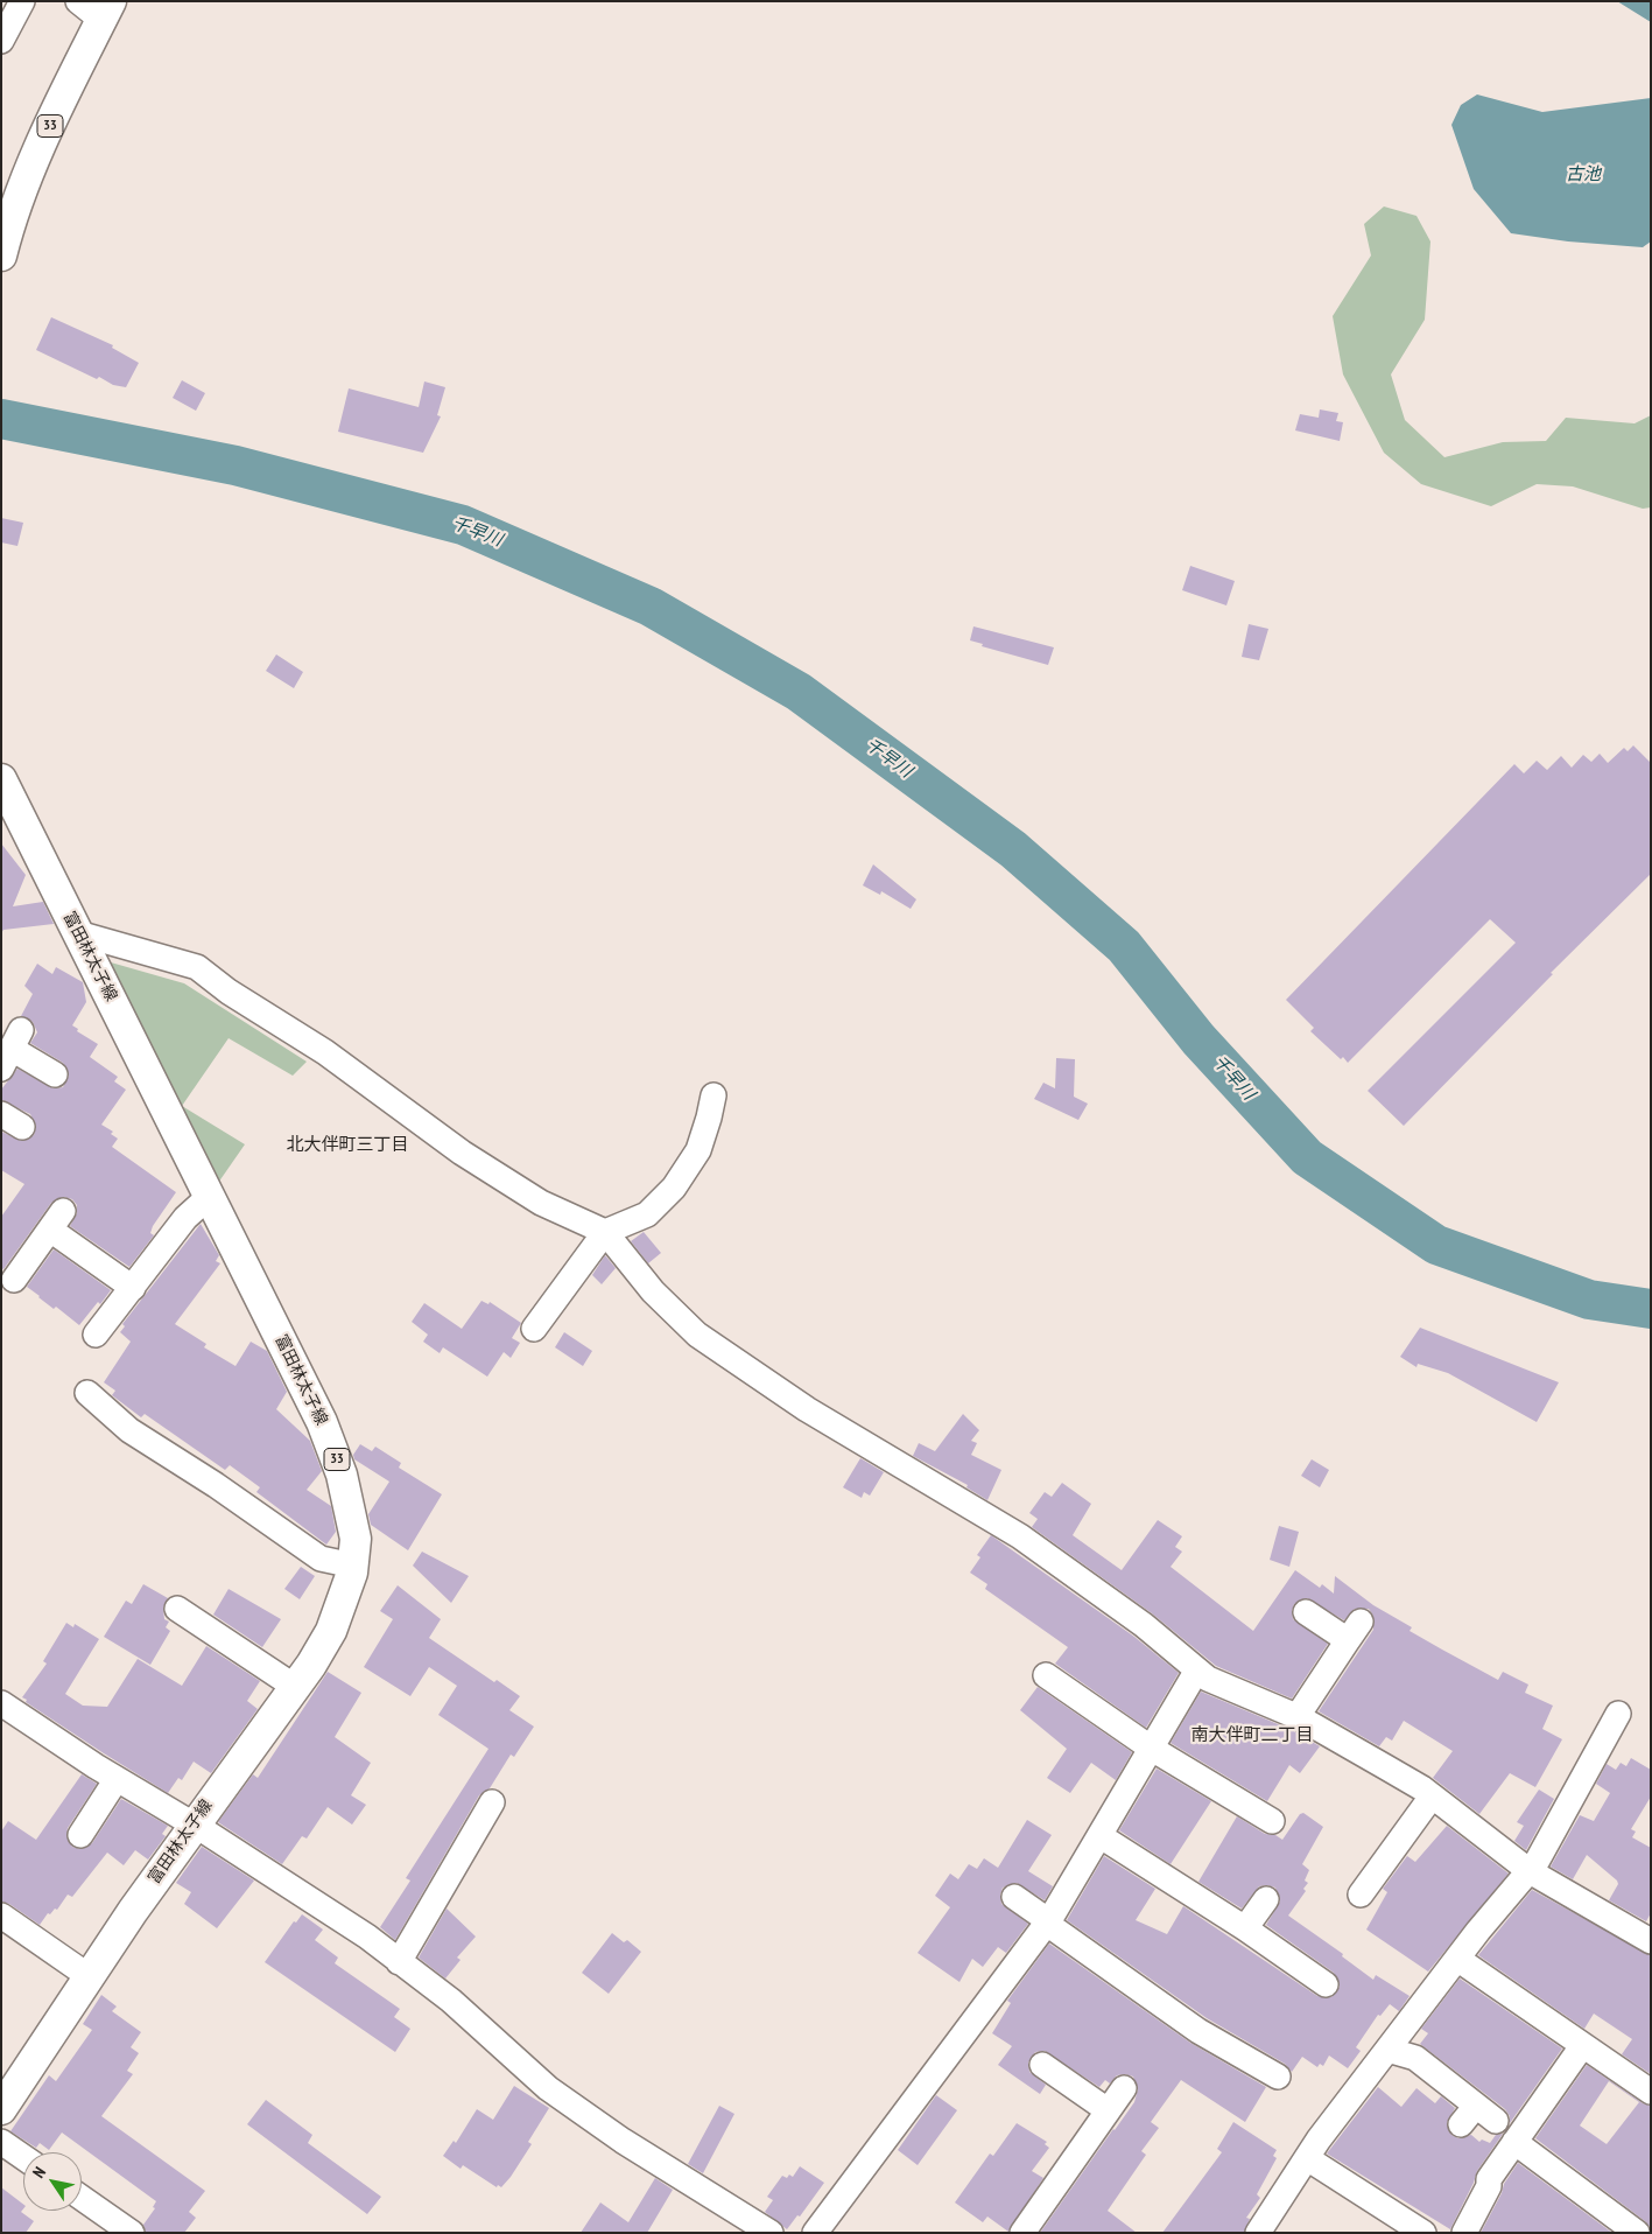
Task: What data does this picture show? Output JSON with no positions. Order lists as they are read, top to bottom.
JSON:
{
  "streets": {
    "main road": ["33", "富田林太子線"]
  },
  "districts": ["北大伴町三丁目", "南大伴町二丁目"],
  "water": ["古池", "千早川"],
  "north": "top left"
}
